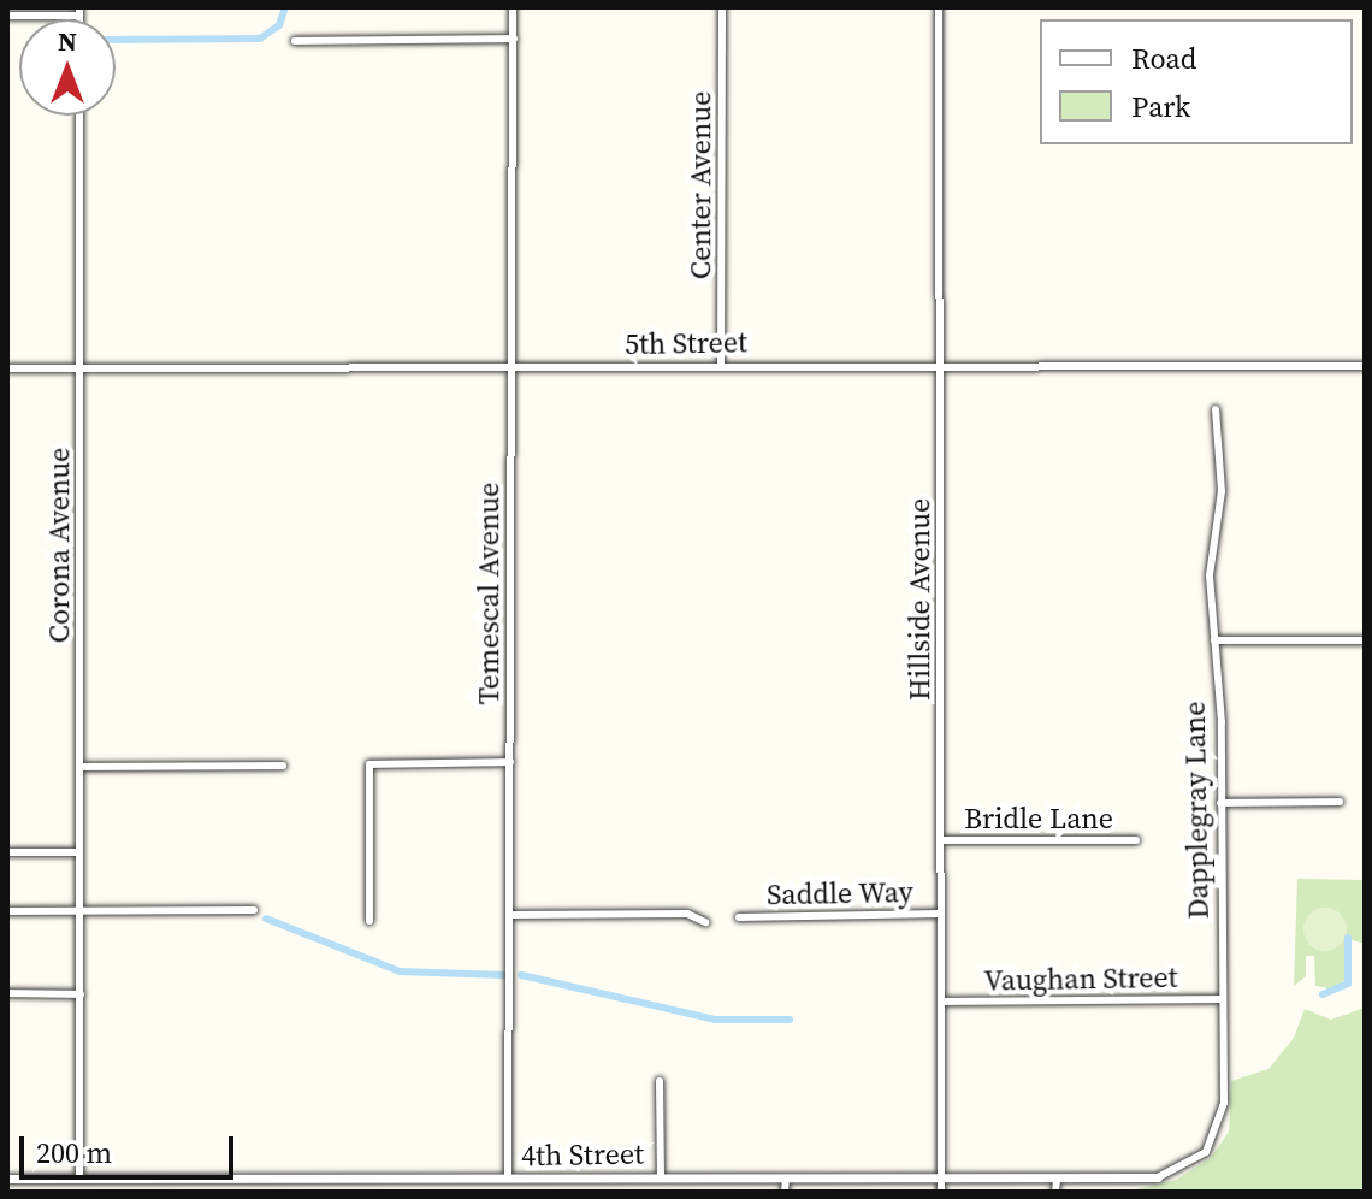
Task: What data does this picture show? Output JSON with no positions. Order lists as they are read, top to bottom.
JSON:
{
  "streets": {
    "street": [
      "Center Avenue",
      "5th Street",
      "Corona Avenue",
      "Temescal Avenue",
      "Hillside Avenue",
      "Dapplegray Lane",
      "Bridle Lane",
      "Saddle Way",
      "Vaughan Street",
      "4th Street"
    ]
  },
  "crossings": [
    ["Center Avenue", "5th Street"],
    ["5th Street", "Corona Avenue"],
    ["5th Street", "Temescal Avenue"],
    ["5th Street", "Hillside Avenue"],
    ["Corona Avenue", "4th Street"],
    ["Temescal Avenue", "4th Street"],
    ["Hillside Avenue", "Bridle Lane"],
    ["Hillside Avenue", "Saddle Way"],
    ["Hillside Avenue", "Vaughan Street"],
    ["Hillside Avenue", "4th Street"],
    ["Dapplegray Lane", "Vaughan Street"],
    ["Dapplegray Lane", "4th Street"]
  ],
  "legend": ["Road", "Park"],
  "scale_bar": "200 m",
  "north": "top"
}
